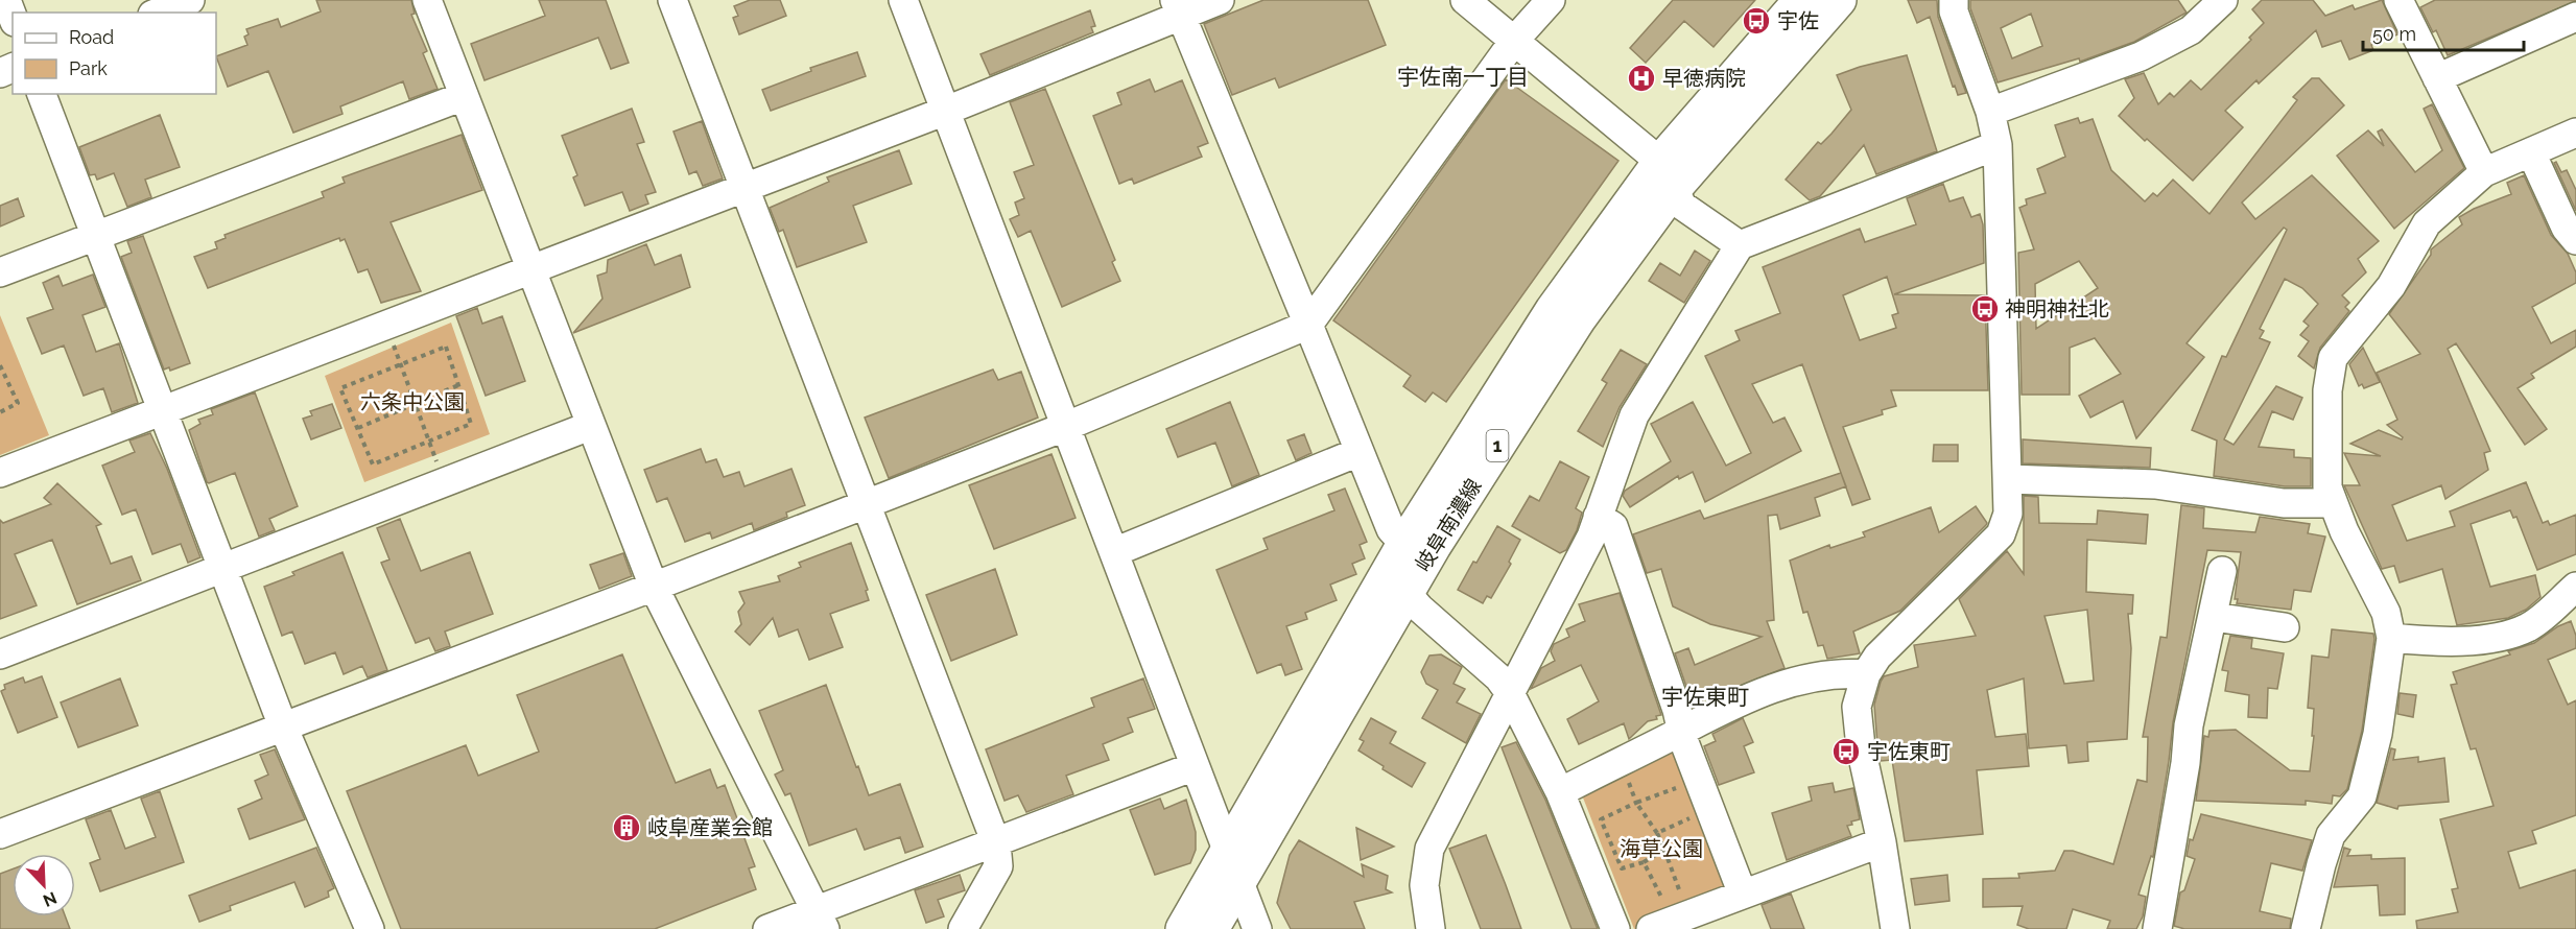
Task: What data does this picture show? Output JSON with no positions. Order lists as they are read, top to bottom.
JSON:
{
  "streets": {
    "main road": ["1", "岐阜南濃線"]
  },
  "districts": ["宇佐南一丁目", "宇佐東町"],
  "parks": ["六条中公園", "海草公園"],
  "places": {
    "bus stop": ["宇佐", "神明神社北", "宇佐東町"],
    "hospital": ["早徳病院"],
    "building": ["岐阜産業会館"]
  },
  "legend": ["Road", "Park"],
  "scale_bar": "50 m",
  "north": "bottom right"
}
